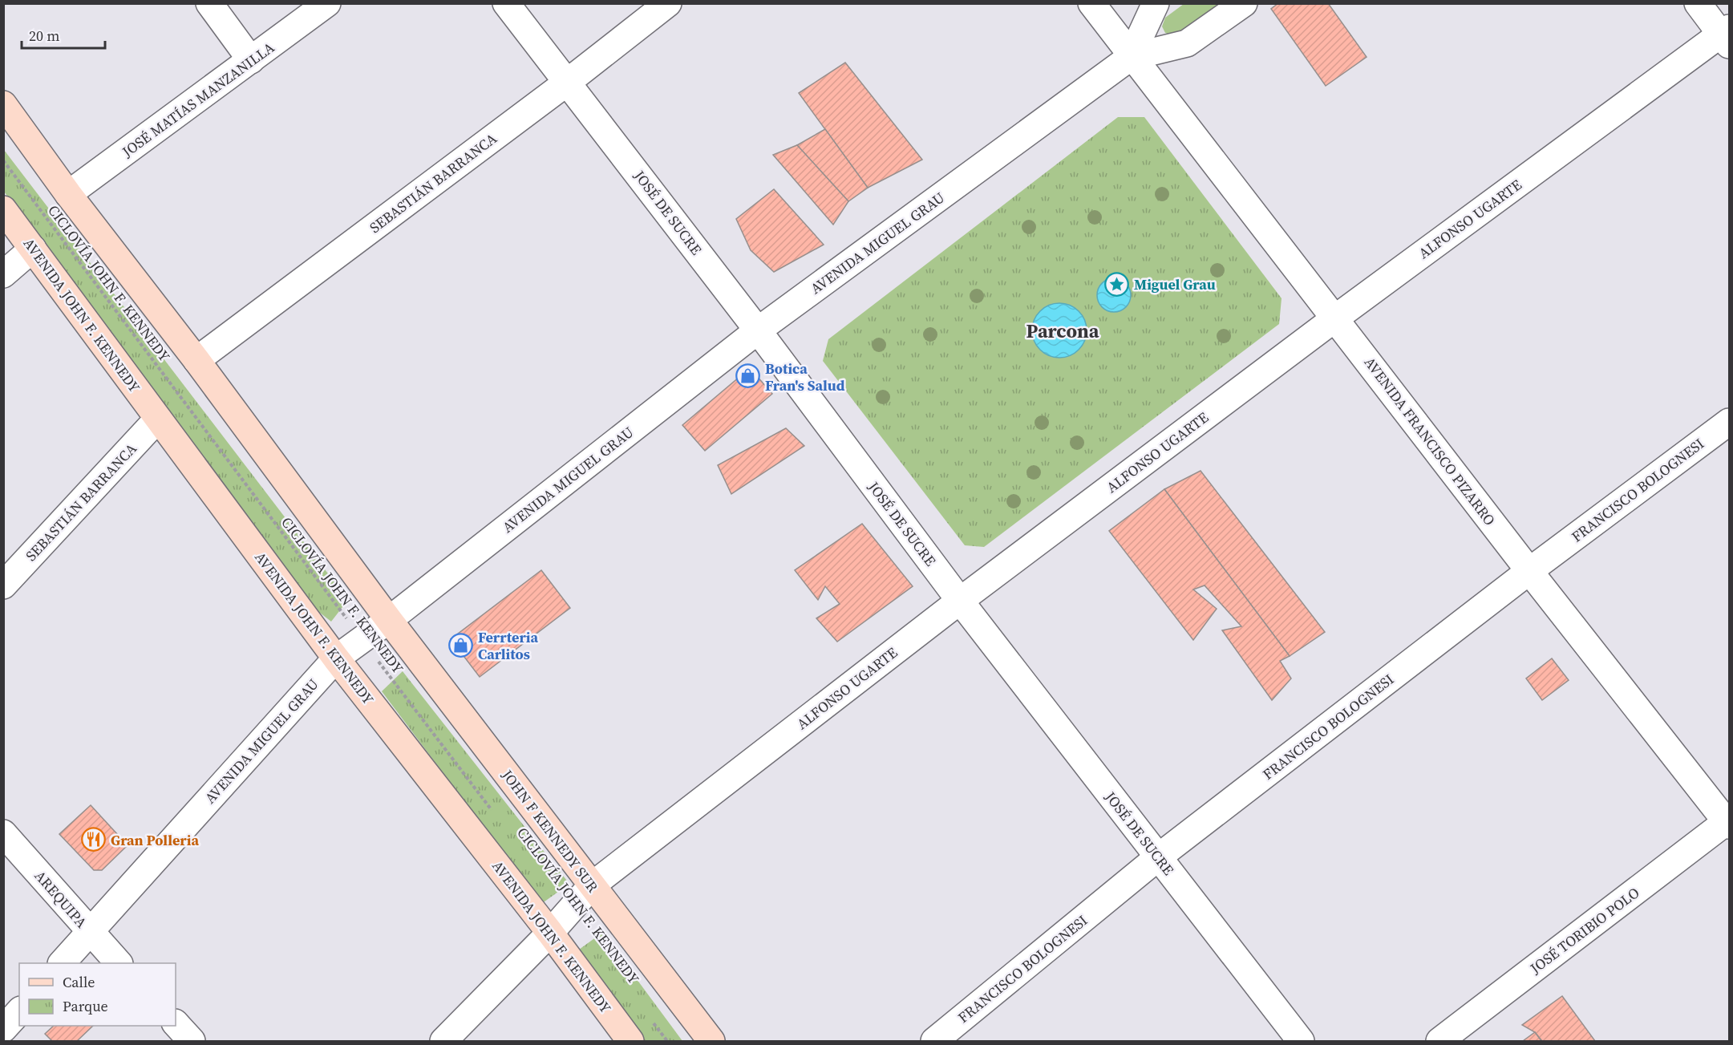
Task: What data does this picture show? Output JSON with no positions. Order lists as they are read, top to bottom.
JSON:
{
  "streets": {
    "street": [
      "JOSÉ MATÍAS MANZANILLA",
      "SEBASTIÁN BARRANCA",
      "JOSÉ DE SUCRE",
      "ALFONSO UGARTE",
      "AVENIDA MIGUEL GRAU",
      "AVENIDA JOHN F. KENNEDY",
      "AVENIDA FRANCISCO PIZARRO",
      "FRANCISCO BOLOGNESI",
      "JOHN F KENNEDY SUR",
      "AREQUIPA",
      "JOSÉ TORIBIO POLO"
    ],
    "path": ["CICLOVÍA JOHN F. KENNEDY"]
  },
  "crossings": [
    ["SEBASTIÁN BARRANCA", "JOSÉ DE SUCRE"],
    ["SEBASTIÁN BARRANCA", "AVENIDA JOHN F. KENNEDY"],
    ["JOSÉ DE SUCRE", "ALFONSO UGARTE"],
    ["JOSÉ DE SUCRE", "AVENIDA MIGUEL GRAU"],
    ["JOSÉ DE SUCRE", "FRANCISCO BOLOGNESI"],
    ["ALFONSO UGARTE", "AVENIDA JOHN F. KENNEDY"],
    ["ALFONSO UGARTE", "AVENIDA FRANCISCO PIZARRO"],
    ["ALFONSO UGARTE", "JOHN F KENNEDY SUR"],
    ["AVENIDA MIGUEL GRAU", "CICLOVÍA JOHN F. KENNEDY"],
    ["AVENIDA MIGUEL GRAU", "AVENIDA JOHN F. KENNEDY"],
    ["AVENIDA MIGUEL GRAU", "AVENIDA FRANCISCO PIZARRO"],
    ["AVENIDA MIGUEL GRAU", "JOHN F KENNEDY SUR"],
    ["AVENIDA MIGUEL GRAU", "AREQUIPA"],
    ["AVENIDA FRANCISCO PIZARRO", "FRANCISCO BOLOGNESI"],
    ["AVENIDA FRANCISCO PIZARRO", "JOSÉ TORIBIO POLO"]
  ],
  "districts": ["Parcona"],
  "places": {
    "place": ["Miguel Grau"],
    "shop": ["Botica Fran's Salud", "Ferrteria Carlitos"],
    "restaurant": ["Gran Polleria"]
  },
  "legend": ["Calle", "Parque"],
  "scale_bar": "20 m"
}
